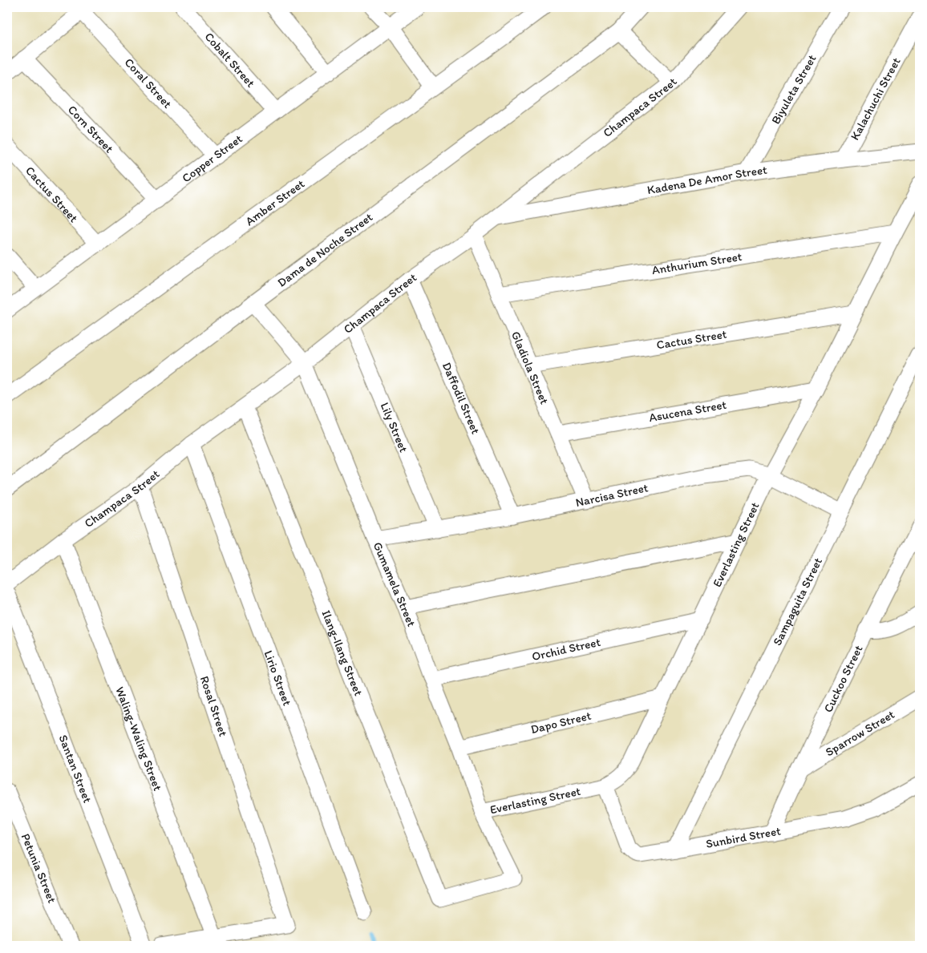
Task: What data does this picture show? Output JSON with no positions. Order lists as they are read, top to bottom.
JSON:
{
  "streets": {
    "street": [
      "Cobalt Street",
      "Coral Street",
      "Biyuleta Street",
      "Kalachuchi Street",
      "Champaca Street",
      "Corn Street",
      "Copper Street",
      "Kadena De Amor Street",
      "Cactus Street",
      "Amber Street",
      "Dama de Noche Street",
      "Anthurium Street",
      "Gladiola Street",
      "Daffodil Street",
      "Asucena Street",
      "Lily Street",
      "Narcisa Street",
      "Everlasting Street",
      "Gumamela Street",
      "Sampaguita Street",
      "Orchid Street",
      "Ilang-Ilang Street",
      "Lirio Street",
      "Cuckoo Street",
      "Rosal Street",
      "Dapo Street",
      "Sparrow Street",
      "Waling-Waling Street",
      "Santan Street",
      "Sunbird Street",
      "Petunia Street"
    ]
  },
  "crossings": [
    ["Cobalt Street", "Copper Street"],
    ["Coral Street", "Copper Street"],
    ["Biyuleta Street", "Kadena De Amor Street"],
    ["Kalachuchi Street", "Kadena De Amor Street"],
    ["Champaca Street", "Kadena De Amor Street"],
    ["Champaca Street", "Gladiola Street"],
    ["Champaca Street", "Daffodil Street"],
    ["Champaca Street", "Lily Street"],
    ["Champaca Street", "Gumamela Street"],
    ["Champaca Street", "Ilang-Ilang Street"],
    ["Champaca Street", "Lirio Street"],
    ["Champaca Street", "Rosal Street"],
    ["Champaca Street", "Waling-Waling Street"],
    ["Corn Street", "Copper Street"],
    ["Copper Street", "Cactus Street"],
    ["Cactus Street", "Gladiola Street"],
    ["Cactus Street", "Everlasting Street"],
    ["Dama de Noche Street", "Gumamela Street"],
    ["Anthurium Street", "Gladiola Street"],
    ["Anthurium Street", "Everlasting Street"],
    ["Gladiola Street", "Asucena Street"],
    ["Gladiola Street", "Narcisa Street"],
    ["Daffodil Street", "Narcisa Street"],
    ["Asucena Street", "Everlasting Street"],
    ["Lily Street", "Narcisa Street"],
    ["Narcisa Street", "Everlasting Street"],
    ["Narcisa Street", "Gumamela Street"],
    ["Narcisa Street", "Sampaguita Street"],
    ["Everlasting Street", "Gumamela Street"],
    ["Everlasting Street", "Orchid Street"],
    ["Everlasting Street", "Dapo Street"],
    ["Everlasting Street", "Sunbird Street"],
    ["Gumamela Street", "Orchid Street"],
    ["Gumamela Street", "Ilang-Ilang Street"],
    ["Gumamela Street", "Dapo Street"],
    ["Sampaguita Street", "Sunbird Street"],
    ["Cuckoo Street", "Sparrow Street"],
    ["Cuckoo Street", "Sunbird Street"],
    ["Rosal Street", "Waling-Waling Street"]
  ]
}
